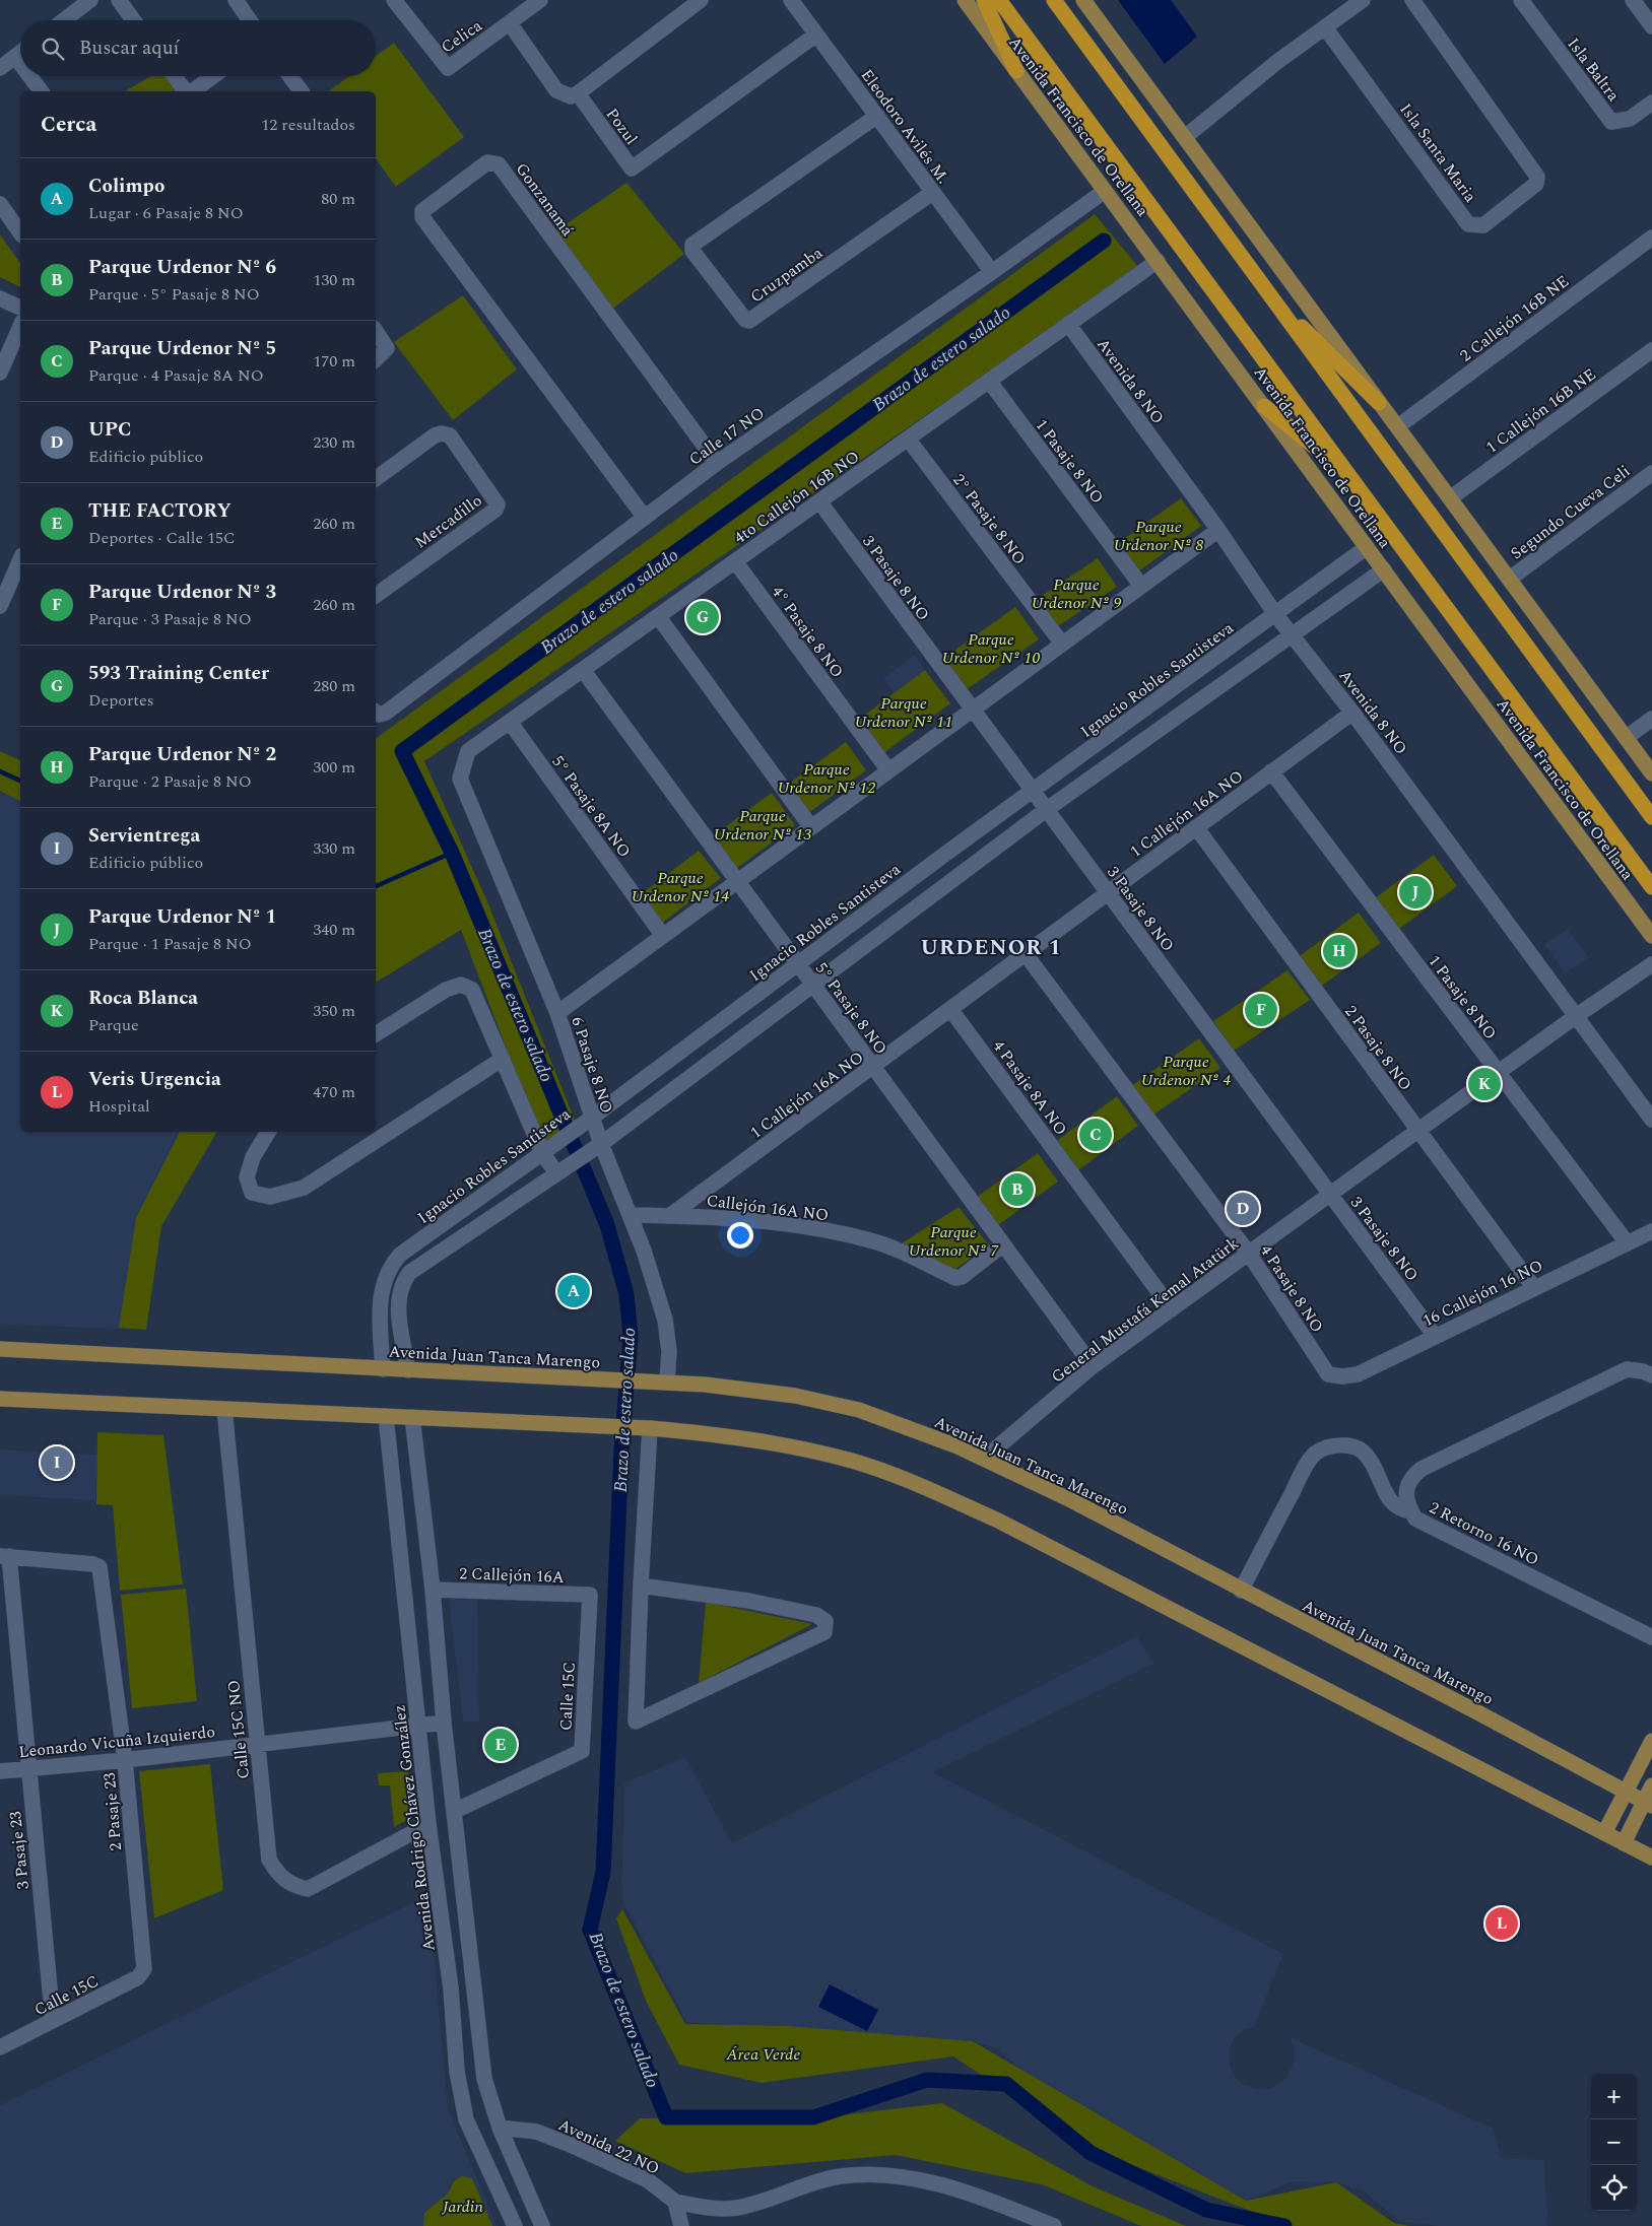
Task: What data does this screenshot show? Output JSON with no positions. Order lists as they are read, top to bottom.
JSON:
{
  "streets": {
    "highway": ["Avenida Francisco de Orellana"],
    "main road": ["Avenida Juan Tanca Marengo"],
    "street": [
      "Celica",
      "Isla Baltra",
      "Pozul",
      "Eleodoro Avilés M.",
      "Isla Santa Maria",
      "Gonzanamá",
      "Cruzpamba",
      "2 Callejón 16B NE",
      "Avenida 8 NO",
      "1 Callejón 16B NE",
      "Calle 17 NO",
      "1 Pasaje 8 NO",
      "4to Callejón 16B NO",
      "Segundo Cueva Celi",
      "2° Pasaje 8 NO",
      "Mercadillo",
      "3 Pasaje 8 NO",
      "4° Pasaje 8 NO",
      "Ignacio Robles Santisteva",
      "5° Pasaje 8A NO",
      "1 Callejón 16A NO",
      "5° Pasaje 8 NO",
      "2 Pasaje 8 NO",
      "6 Pasaje 8 NO",
      "4 Pasaje 8A NO",
      "Callejón 16A NO",
      "4 Pasaje 8 NO",
      "16 Callejón 16 NO",
      "General Mustafá Kemal Atatürk",
      "2 Retorno 16 NO",
      "2 Callejón 16A",
      "Calle 15C",
      "Calle 15C NO",
      "Leonardo Vicuña Izquierdo",
      "2 Pasaje 23",
      "Avenida Rodrigo Chávez González",
      "3 Pasaje 23",
      "Avenida 22 NO"
    ]
  },
  "crossings": [
    ["Pozul", "Eleodoro Avilés M."],
    ["Eleodoro Avilés M.", "Cruzpamba"],
    ["Eleodoro Avilés M.", "Calle 17 NO"],
    ["Avenida Francisco de Orellana", "Calle 17 NO"],
    ["Avenida Francisco de Orellana", "4to Callejón 16B NO"],
    ["Avenida Francisco de Orellana", "Ignacio Robles Santisteva"],
    ["Gonzanamá", "Calle 17 NO"],
    ["Avenida 8 NO", "4to Callejón 16B NO"],
    ["Avenida 8 NO", "Ignacio Robles Santisteva"],
    ["Avenida 8 NO", "1 Callejón 16A NO"],
    ["Avenida 8 NO", "General Mustafá Kemal Atatürk"],
    ["1 Pasaje 8 NO", "4to Callejón 16B NO"],
    ["1 Pasaje 8 NO", "1 Callejón 16A NO"],
    ["1 Pasaje 8 NO", "16 Callejón 16 NO"],
    ["1 Pasaje 8 NO", "General Mustafá Kemal Atatürk"],
    ["4to Callejón 16B NO", "2° Pasaje 8 NO"],
    ["4to Callejón 16B NO", "3 Pasaje 8 NO"],
    ["4to Callejón 16B NO", "4° Pasaje 8 NO"],
    ["4to Callejón 16B NO", "5° Pasaje 8A NO"],
    ["4to Callejón 16B NO", "5° Pasaje 8 NO"],
    ["4to Callejón 16B NO", "6 Pasaje 8 NO"],
    ["3 Pasaje 8 NO", "Ignacio Robles Santisteva"],
    ["3 Pasaje 8 NO", "1 Callejón 16A NO"],
    ["3 Pasaje 8 NO", "16 Callejón 16 NO"],
    ["3 Pasaje 8 NO", "General Mustafá Kemal Atatürk"],
    ["Ignacio Robles Santisteva", "5° Pasaje 8 NO"],
    ["Ignacio Robles Santisteva", "6 Pasaje 8 NO"],
    ["Ignacio Robles Santisteva", "Avenida Juan Tanca Marengo"],
    ["1 Callejón 16A NO", "5° Pasaje 8 NO"],
    ["1 Callejón 16A NO", "2 Pasaje 8 NO"],
    ["1 Callejón 16A NO", "4 Pasaje 8A NO"],
    ["1 Callejón 16A NO", "Callejón 16A NO"],
    ["1 Callejón 16A NO", "4 Pasaje 8 NO"],
    ["5° Pasaje 8 NO", "Callejón 16A NO"],
    ["5° Pasaje 8 NO", "General Mustafá Kemal Atatürk"],
    ["2 Pasaje 8 NO", "16 Callejón 16 NO"],
    ["2 Pasaje 8 NO", "General Mustafá Kemal Atatürk"],
    ["6 Pasaje 8 NO", "Callejón 16A NO"],
    ["6 Pasaje 8 NO", "Avenida Juan Tanca Marengo"],
    ["4 Pasaje 8A NO", "General Mustafá Kemal Atatürk"],
    ["4 Pasaje 8 NO", "16 Callejón 16 NO"],
    ["4 Pasaje 8 NO", "General Mustafá Kemal Atatürk"],
    ["General Mustafá Kemal Atatürk", "Avenida Juan Tanca Marengo"],
    ["2 Callejón 16A", "Calle 15C"],
    ["Calle 15C", "2 Pasaje 23"],
    ["Calle 15C", "3 Pasaje 23"],
    ["Calle 15C NO", "Leonardo Vicuña Izquierdo"],
    ["Calle 15C NO", "Avenida Rodrigo Chávez González"],
    ["Leonardo Vicuña Izquierdo", "2 Pasaje 23"],
    ["Leonardo Vicuña Izquierdo", "Avenida Rodrigo Chávez González"],
    ["Leonardo Vicuña Izquierdo", "3 Pasaje 23"],
    ["2 Pasaje 23", "3 Pasaje 23"]
  ],
  "districts": ["URDENOR 1"],
  "water": ["Brazo de estero salado"],
  "parks": [
    "Parque Urdenor Nº 8",
    "Parque Urdenor Nº 9",
    "Parque Urdenor Nº 10",
    "Parque Urdenor Nº 11",
    "Parque Urdenor Nº 12",
    "Parque Urdenor Nº 13",
    "Parque Urdenor Nº 14",
    "Parque Urdenor Nº 4",
    "Parque Urdenor Nº 7",
    "Área Verde",
    "Jardin"
  ],
  "page": {
    "search": "Buscar aquí",
    "heading": ["Cerca", "12 resultados"],
    "list": [
      {
        "mark": "A",
        "name": "Colimpo",
        "note": "Lugar · 6 Pasaje 8 NO",
        "value": "80 m"
      },
      {
        "mark": "B",
        "name": "Parque Urdenor Nº 6",
        "note": "Parque · 5° Pasaje 8 NO",
        "value": "130 m"
      },
      {
        "mark": "C",
        "name": "Parque Urdenor Nº 5",
        "note": "Parque · 4 Pasaje 8A NO",
        "value": "170 m"
      },
      {
        "mark": "D",
        "name": "UPC",
        "note": "Edificio público",
        "value": "230 m"
      },
      {
        "mark": "E",
        "name": "THE FACTORY",
        "note": "Deportes · Calle 15C",
        "value": "260 m"
      },
      {
        "mark": "F",
        "name": "Parque Urdenor Nº 3",
        "note": "Parque · 3 Pasaje 8 NO",
        "value": "260 m"
      },
      {
        "mark": "G",
        "name": "593 Training Center",
        "note": "Deportes",
        "value": "280 m"
      },
      {
        "mark": "H",
        "name": "Parque Urdenor Nº 2",
        "note": "Parque · 2 Pasaje 8 NO",
        "value": "300 m"
      },
      {
        "mark": "I",
        "name": "Servientrega",
        "note": "Edificio público",
        "value": "330 m"
      },
      {
        "mark": "J",
        "name": "Parque Urdenor Nº 1",
        "note": "Parque · 1 Pasaje 8 NO",
        "value": "340 m"
      },
      {
        "mark": "K",
        "name": "Roca Blanca",
        "note": "Parque",
        "value": "350 m"
      },
      {
        "mark": "L",
        "name": "Veris Urgencia",
        "note": "Hospital",
        "value": "470 m"
      }
    ],
    "pins": [
      "G",
      "J",
      "H",
      "F",
      "K",
      "C",
      "B",
      "D",
      "A",
      "I",
      "E",
      "L"
    ],
    "map_buttons": ["+", "−"]
  }
}
